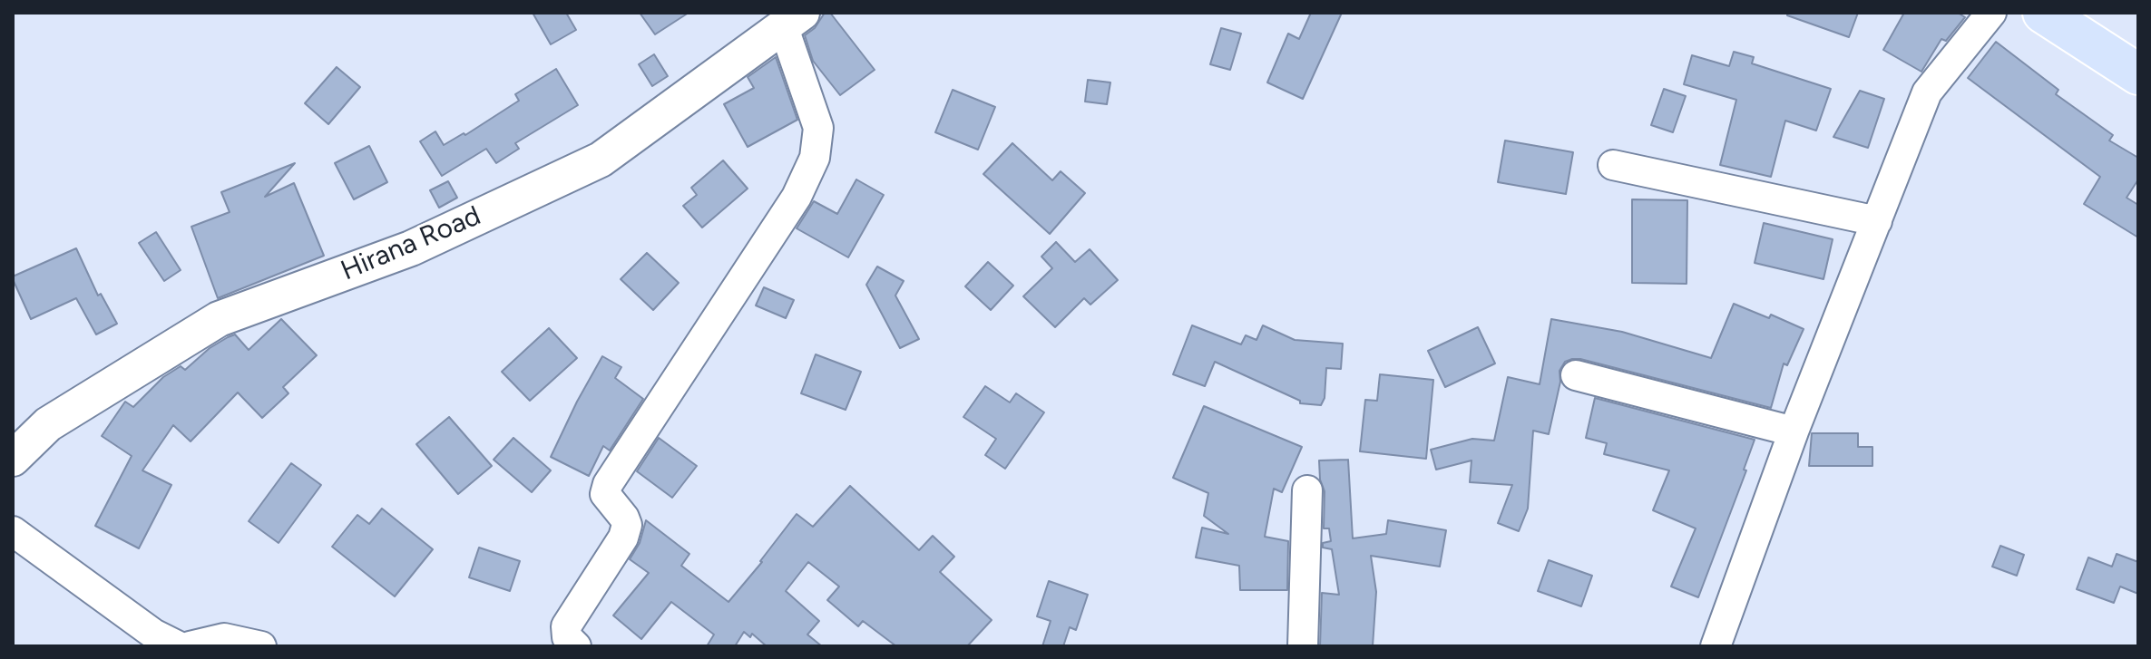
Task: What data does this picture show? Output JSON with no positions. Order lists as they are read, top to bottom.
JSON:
{
  "streets": {
    "street": ["Hirana Road"]
  }
}
